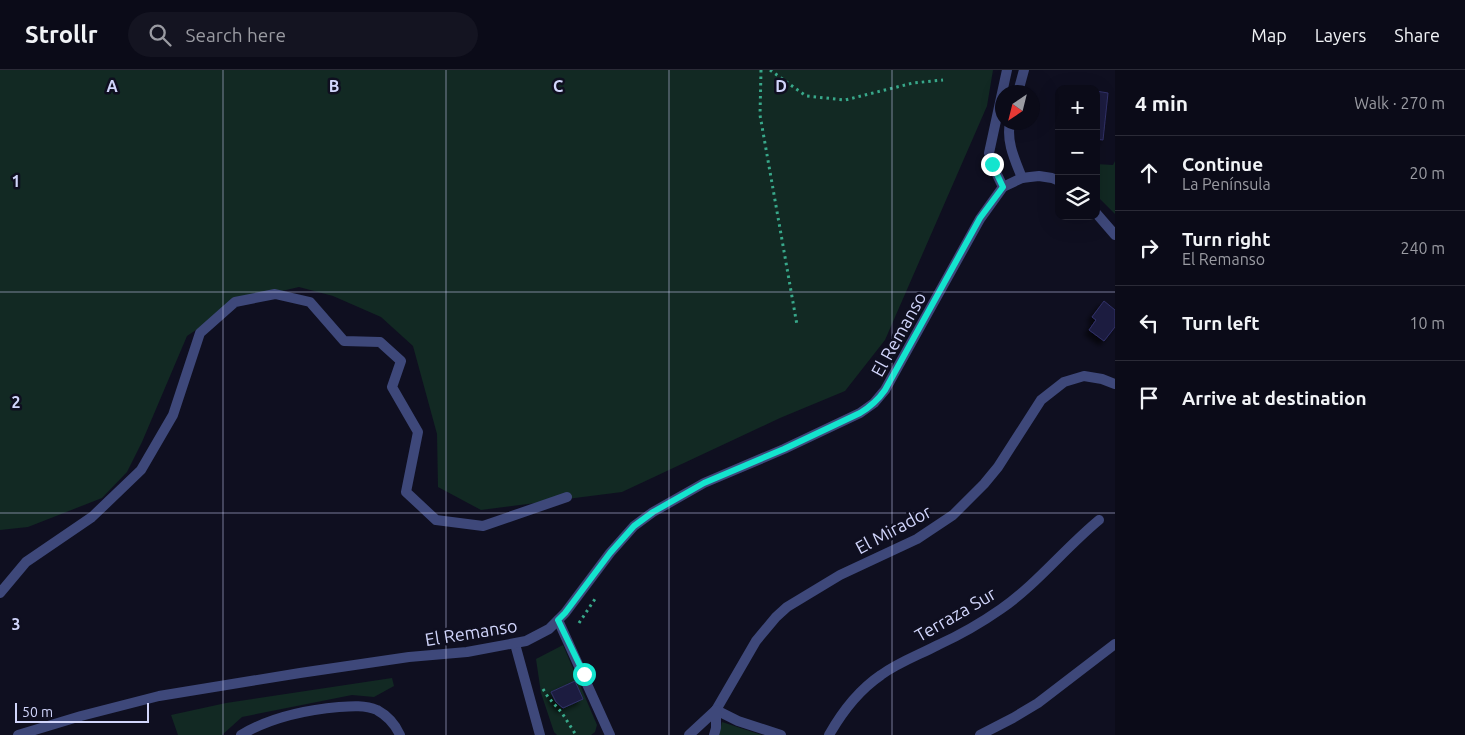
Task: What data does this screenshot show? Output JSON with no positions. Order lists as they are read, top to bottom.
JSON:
{
  "streets": {
    "street": ["El Remanso", "El Mirador", "Terraza Sur"]
  },
  "scale_bar": "50 m",
  "north": "bottom left",
  "page": {
    "header": "Strollr",
    "search": "Search here",
    "nav": ["Map", "Layers", "Share"],
    "heading": ["4 min", "Walk · 270 m"],
    "map_buttons": ["+", "−"],
    "list": [
      ["Continue", "La Península", "20 m"],
      ["Turn right", "El Remanso", "240 m"],
      ["Turn left", "10 m"],
      "Arrive at destination"
    ],
    "scale": "50 m"
  },
  "grid": {
    "columns": [
      "A",
      "B",
      "C",
      "D"
    ],
    "rows": ["1", "2", "3"]
  }
}
